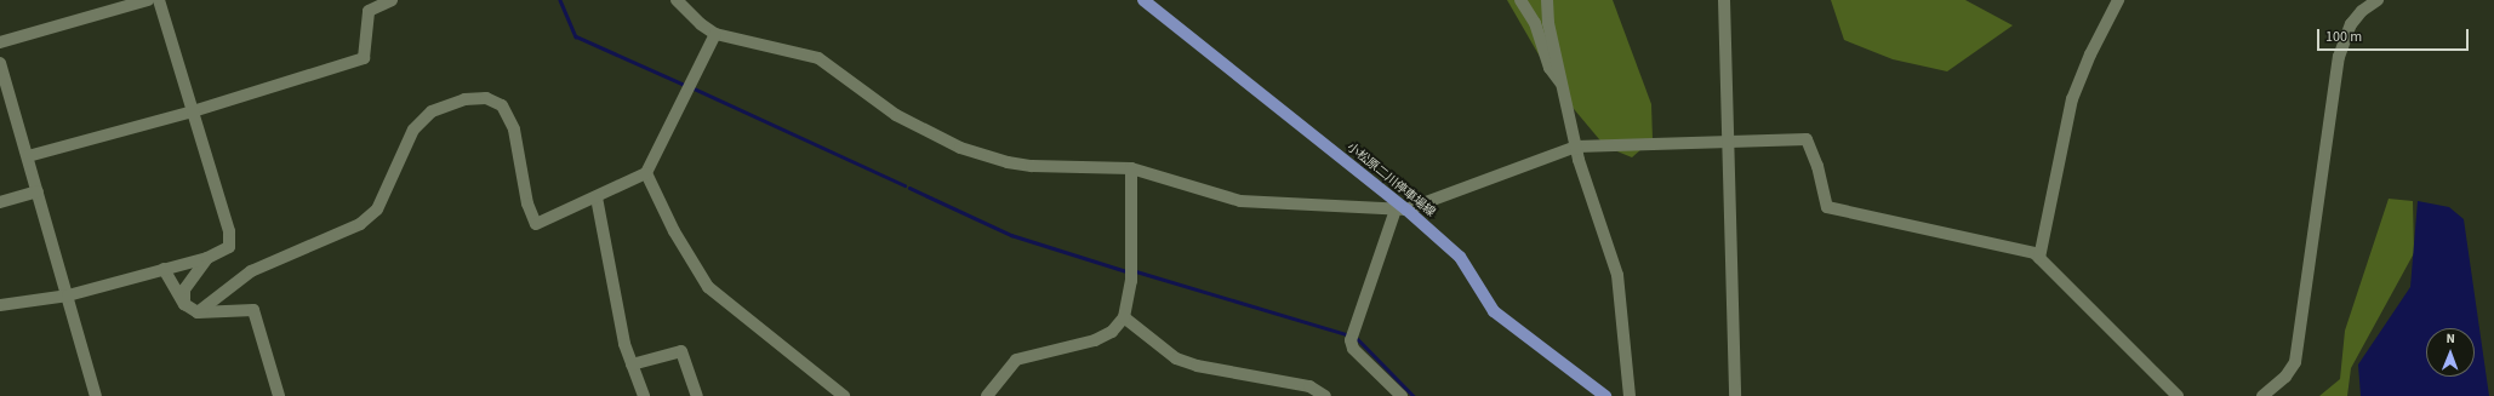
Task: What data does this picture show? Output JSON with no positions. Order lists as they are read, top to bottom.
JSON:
{
  "streets": {
    "main road": ["小松原二川停車場線"]
  },
  "scale_bar": "100 m",
  "north": "top"
}
